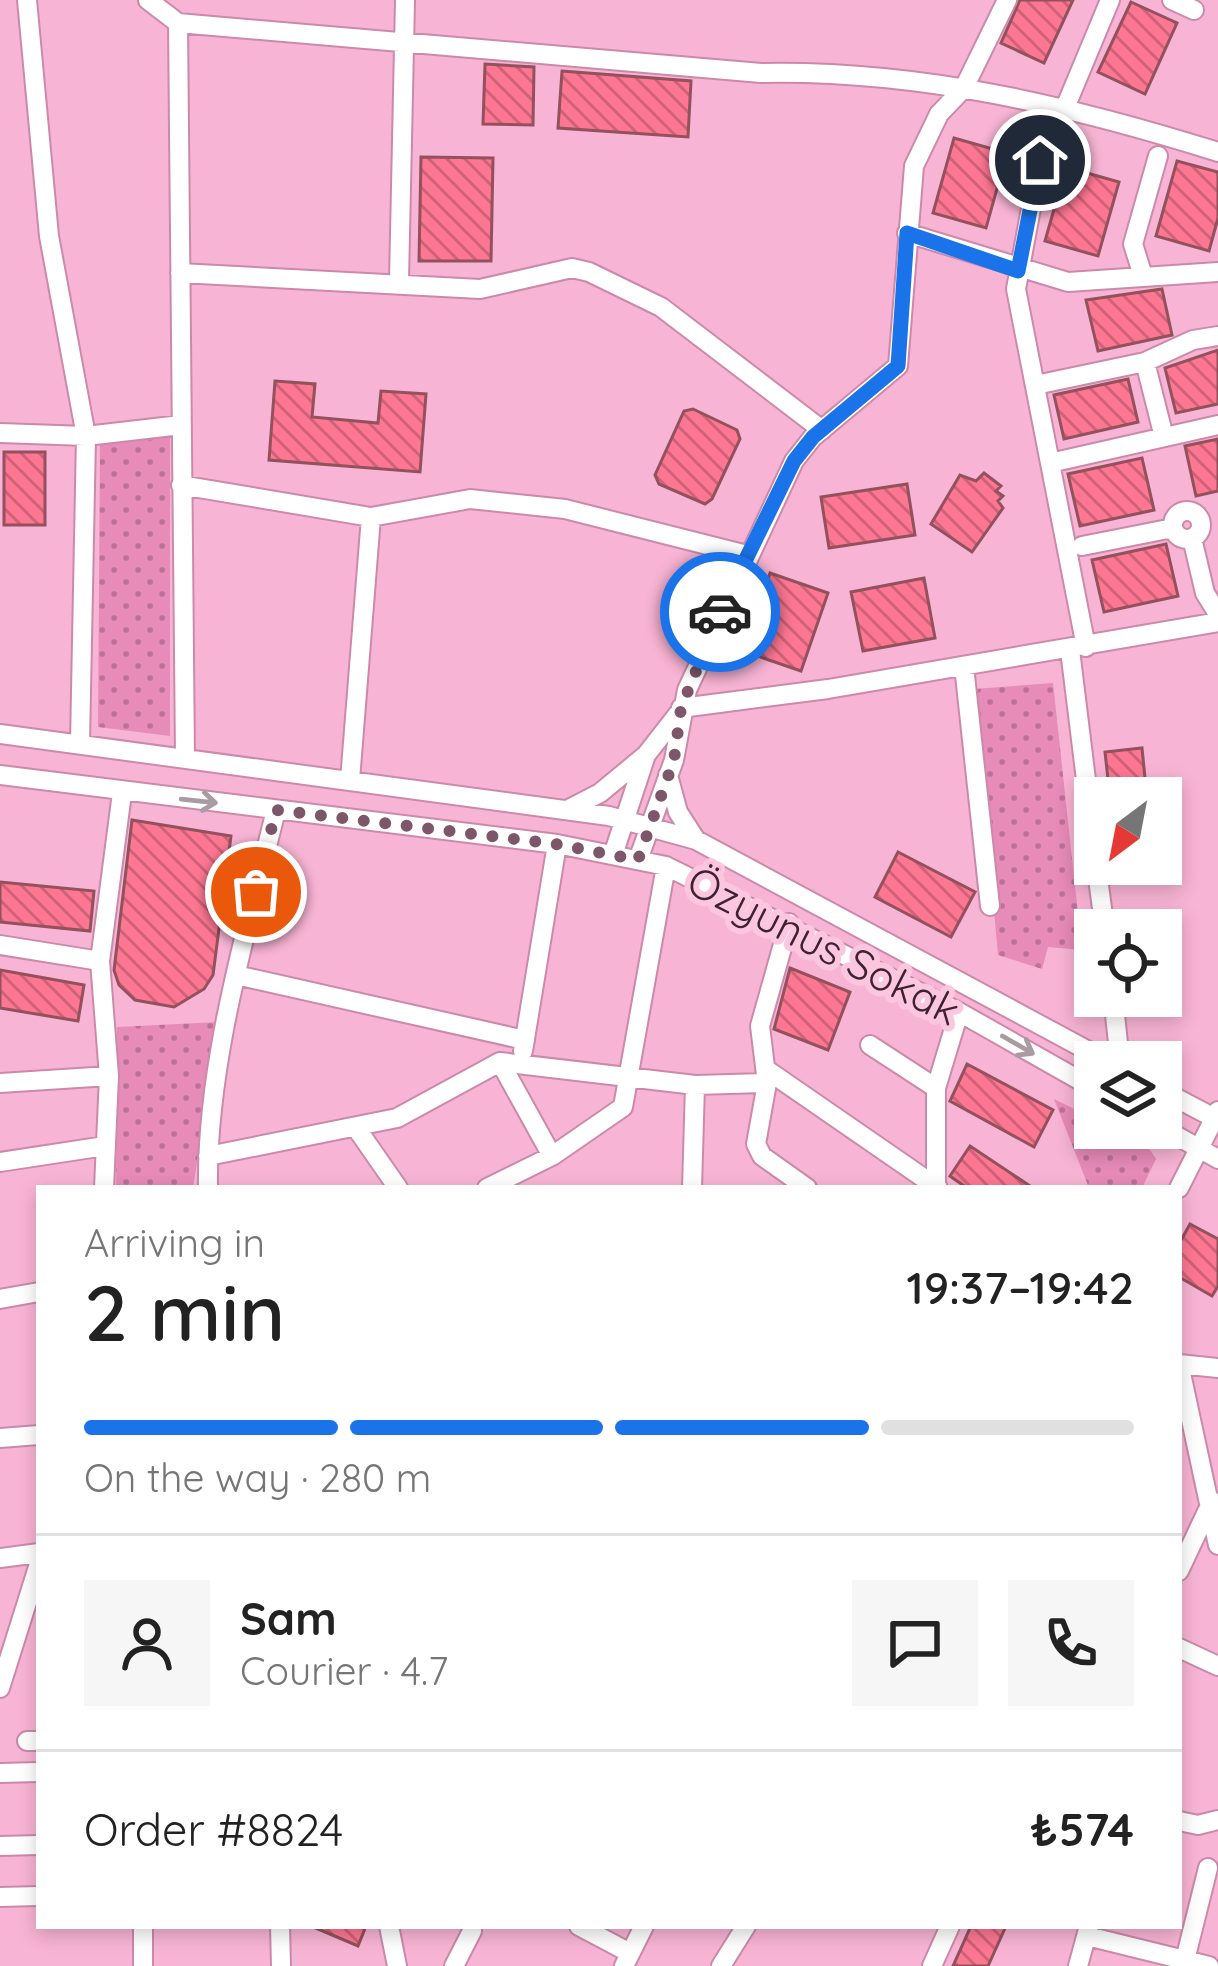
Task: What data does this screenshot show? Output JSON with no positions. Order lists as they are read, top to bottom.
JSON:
{
  "streets": {
    "street": ["Özyunus Sokak"]
  },
  "north": "bottom left",
  "page": {
    "heading": ["2 min", "Arriving in", "19:37–19:42"],
    "panel": [
      "Sam",
      "Courier · 4.7",
      "Order #8824",
      "₺574"
    ],
    "bar": "On the way · 280 m"
  }
}
